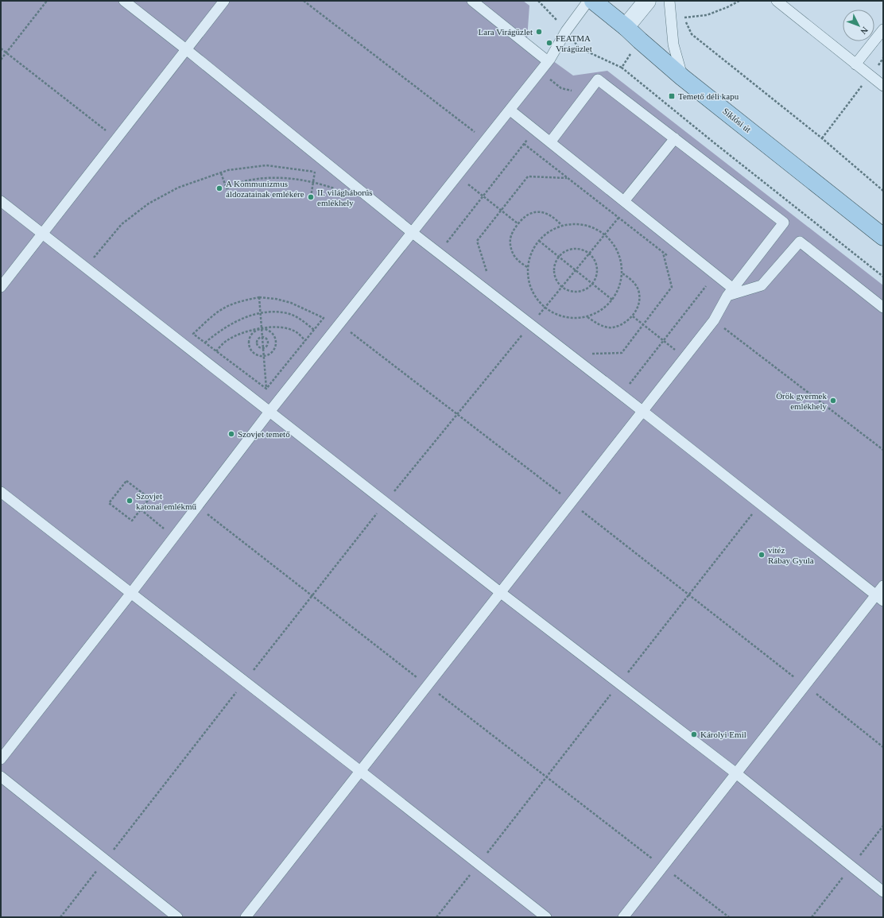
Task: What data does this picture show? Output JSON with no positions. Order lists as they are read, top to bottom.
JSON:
{
  "streets": {
    "main road": ["Siklósi út"]
  },
  "places": {
    "other": [
      "Lara Virágüzlet",
      "FEATMA Virágüzlet",
      "A Kommunizmus áldozatainak emlékére",
      "II. világháborús emlékhely",
      "Örök gyermek emlékhely",
      "Szovjet temető",
      "Szovjet katonai emlékmű",
      "vitéz Rábay Gyula",
      "Károlyi Emil"
    ],
    "transit": ["Temető déli kapu"]
  },
  "north": "bottom right"
}
